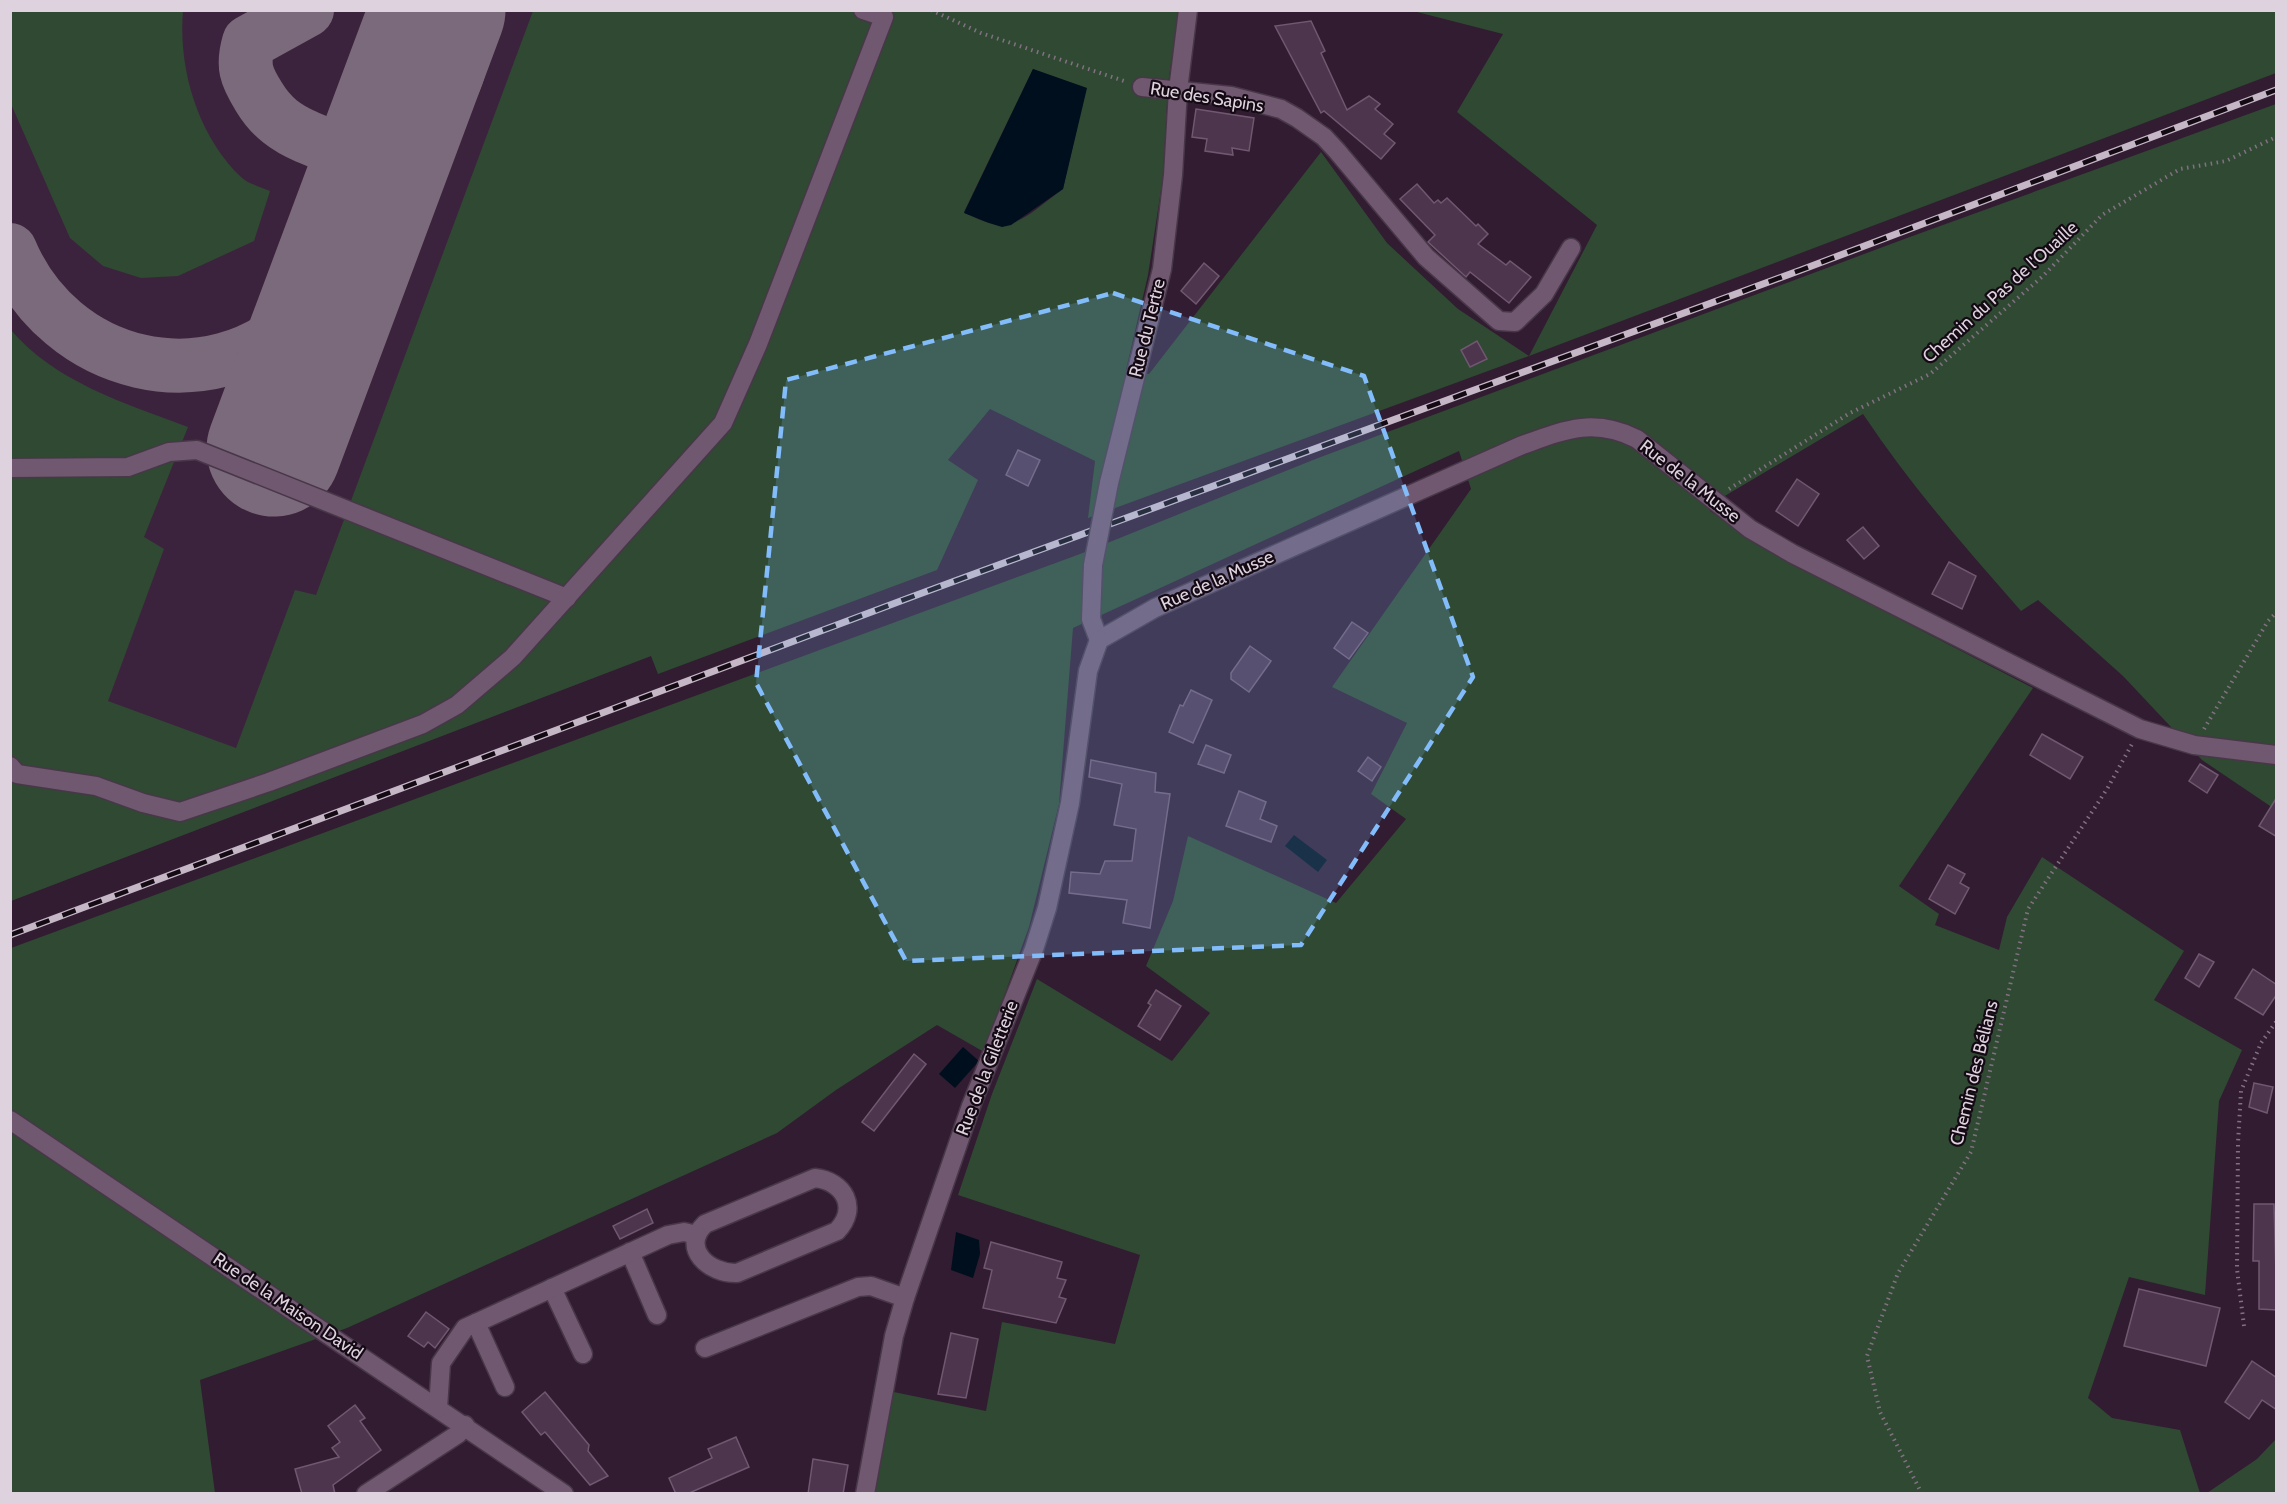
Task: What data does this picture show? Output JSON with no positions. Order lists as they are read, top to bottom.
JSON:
{
  "streets": {
    "street": [
      "Rue des Sapins",
      "Rue du Tertre",
      "Rue de la Musse",
      "Rue de la Giletterie",
      "Rue de la Maison David"
    ],
    "path": ["Chemin du Pas de l'Ouaille", "Chemin des Bélians"]
  },
  "crossings": [
    ["Rue des Sapins", "Rue du Tertre"],
    ["Chemin du Pas de l'Ouaille", "Rue de la Musse"],
    ["Rue du Tertre", "Rue de la Musse"],
    ["Rue du Tertre", "Rue de la Giletterie"],
    ["Rue de la Musse", "Rue de la Giletterie"],
    ["Rue de la Musse", "Chemin des Bélians"]
  ]
}
